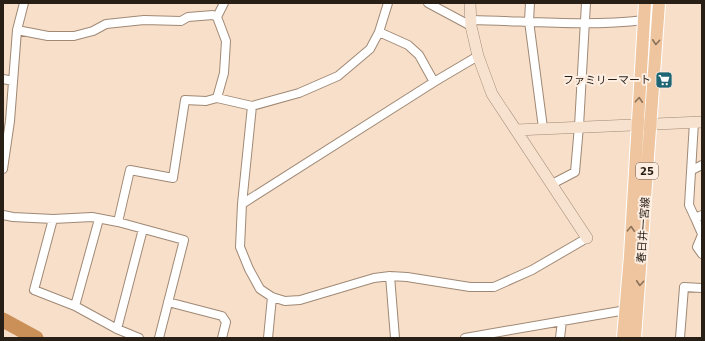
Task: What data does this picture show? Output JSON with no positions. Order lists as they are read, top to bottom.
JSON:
{
  "streets": {
    "main road": ["25", "春日井一宮線"]
  },
  "places": {
    "supermarket": ["ファミリーマート"]
  }
}
